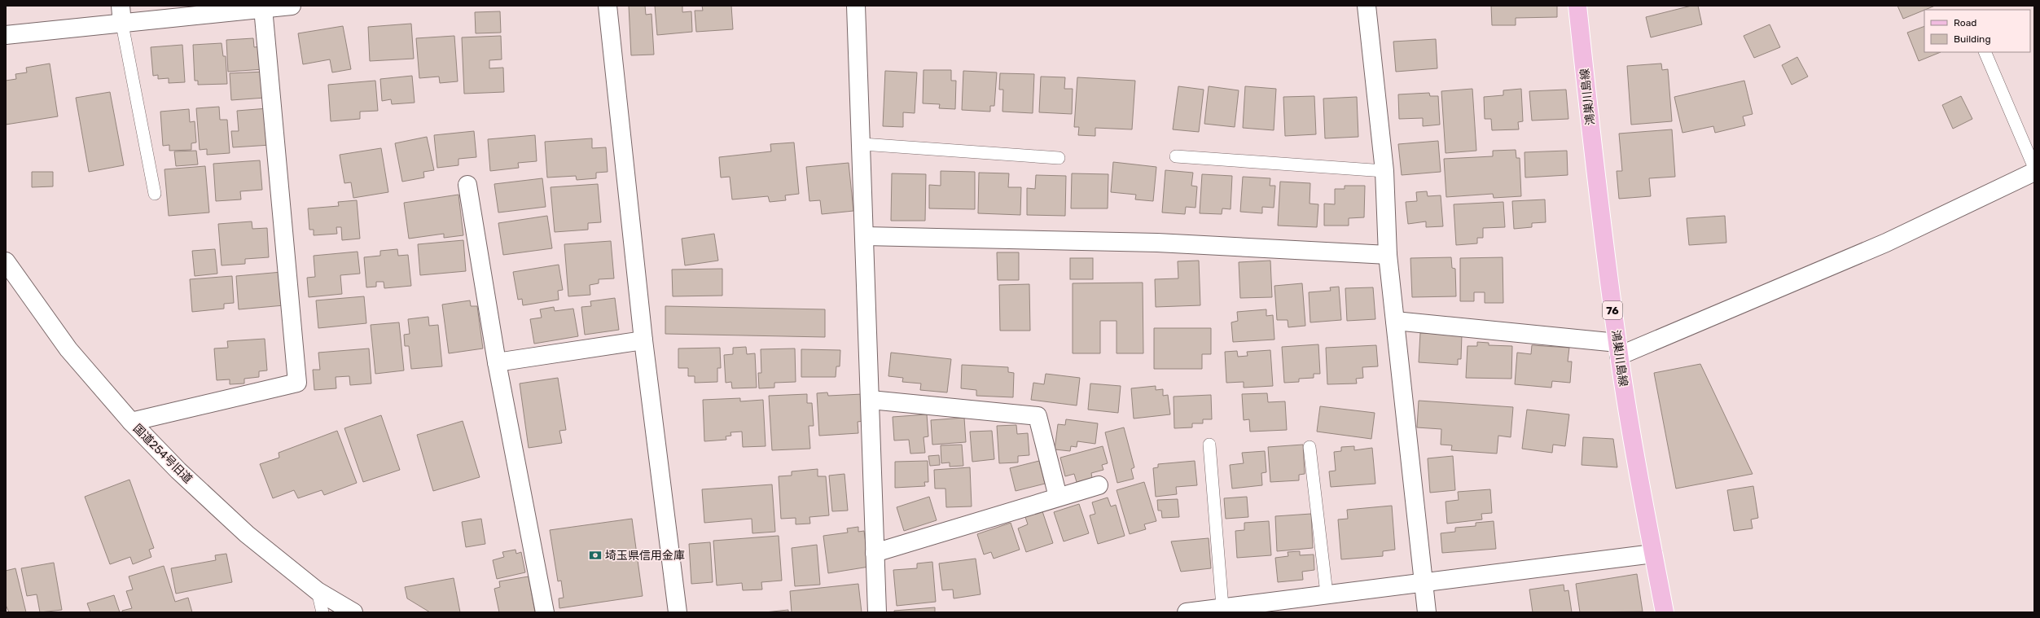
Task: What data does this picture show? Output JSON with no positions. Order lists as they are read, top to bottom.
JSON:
{
  "streets": {
    "main road": ["鴻巣川島線", "76"],
    "street": ["国道254号旧道"]
  },
  "places": {
    "bank": ["埼玉県信用金庫"]
  },
  "legend": ["Road", "Building"]
}
